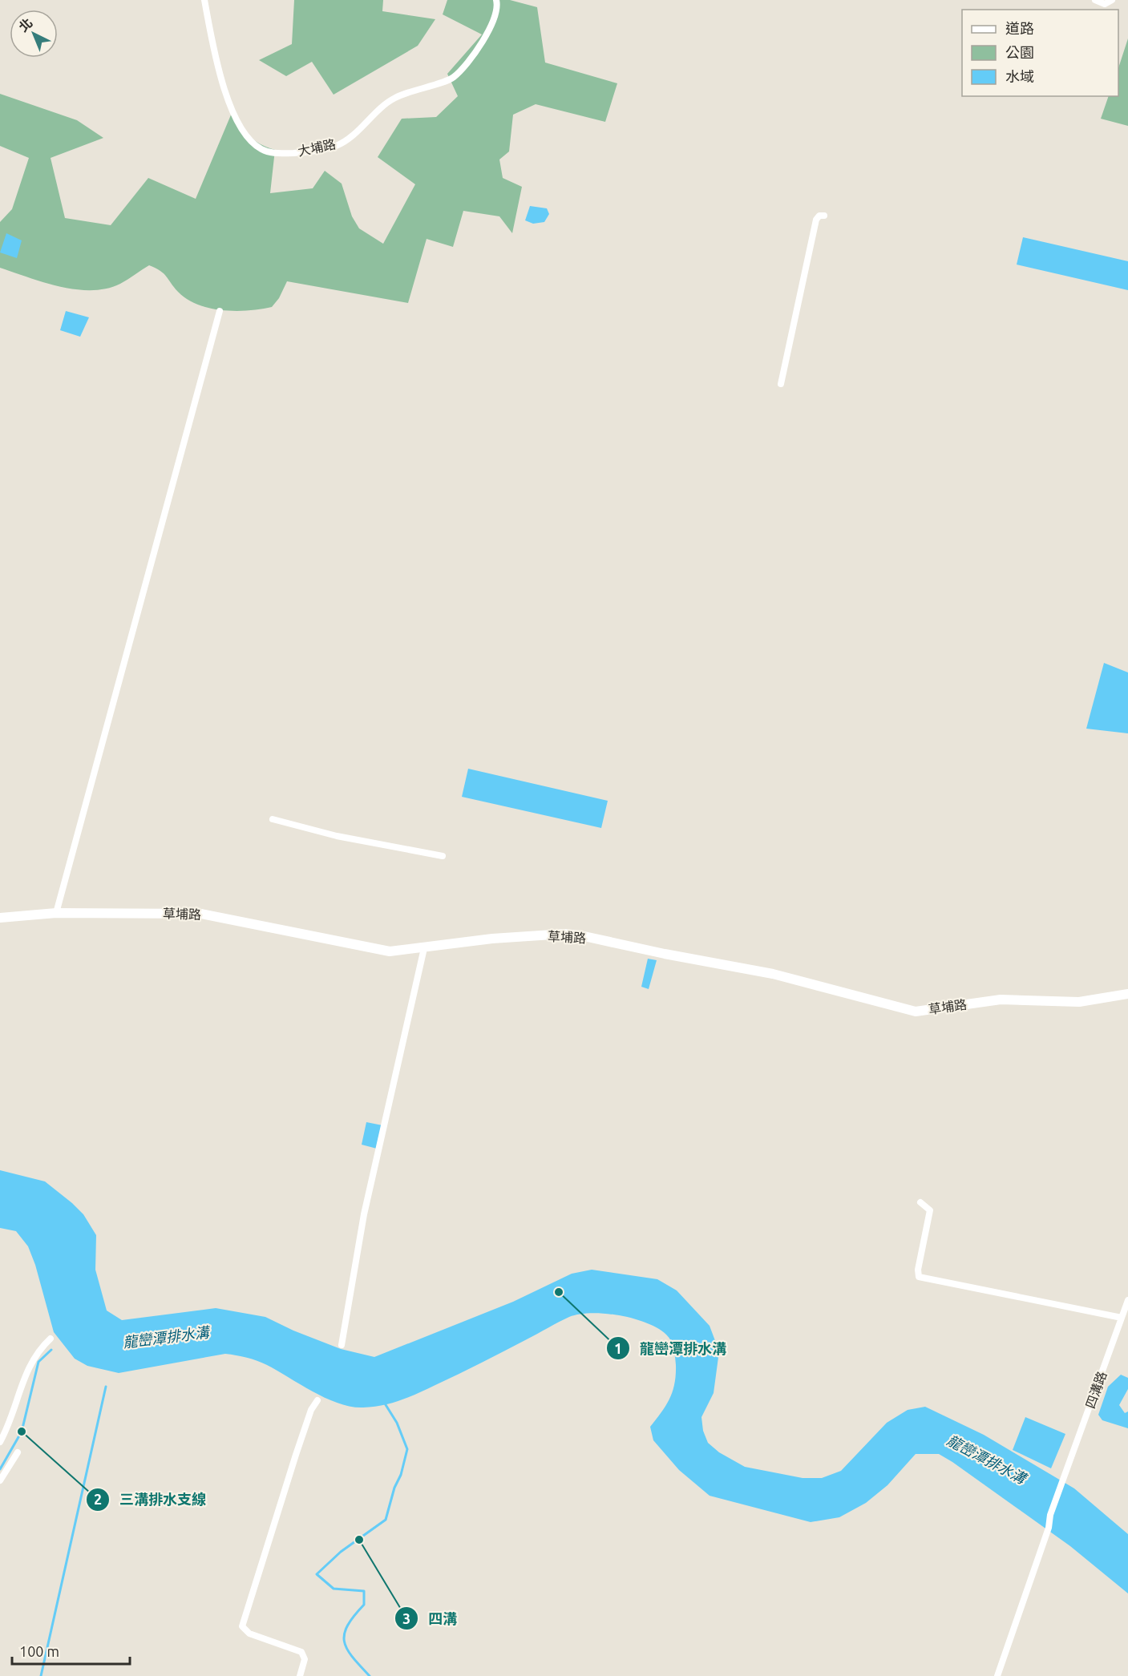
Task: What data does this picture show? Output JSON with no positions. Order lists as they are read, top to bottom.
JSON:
{
  "streets": {
    "street": ["大埔路", "草埔路", "四溝路"]
  },
  "water": ["龍巒潭排水溝"],
  "places": ["龍巒潭排水溝", "三溝排水支線", "四溝"],
  "legend": ["道路", "公園", "水域"],
  "scale_bar": "100 m",
  "north": "top left"
}
